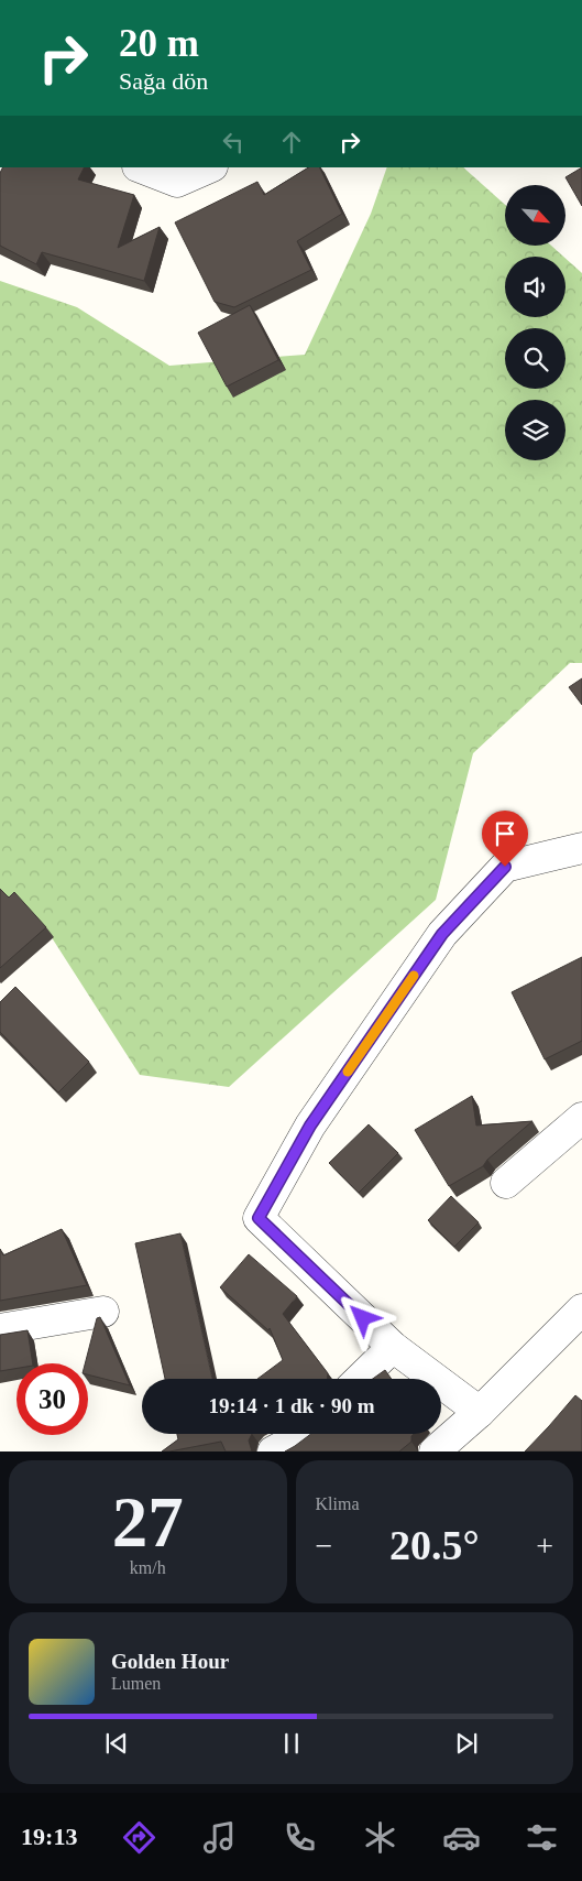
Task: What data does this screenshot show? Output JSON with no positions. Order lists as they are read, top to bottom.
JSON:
{
  "north": "bottom right",
  "page": {
    "turn": ["20 m", "Sağa dön"],
    "limit": "30",
    "trip": "19:14 · 1 dk · 90 m",
    "tile": [
      ["27", "km/h"],
      "Klima"
    ],
    "heat": ["−", "20.5°", "+"],
    "song": ["Golden Hour", "Lumen"],
    "tabs": "19:13"
  }
}
